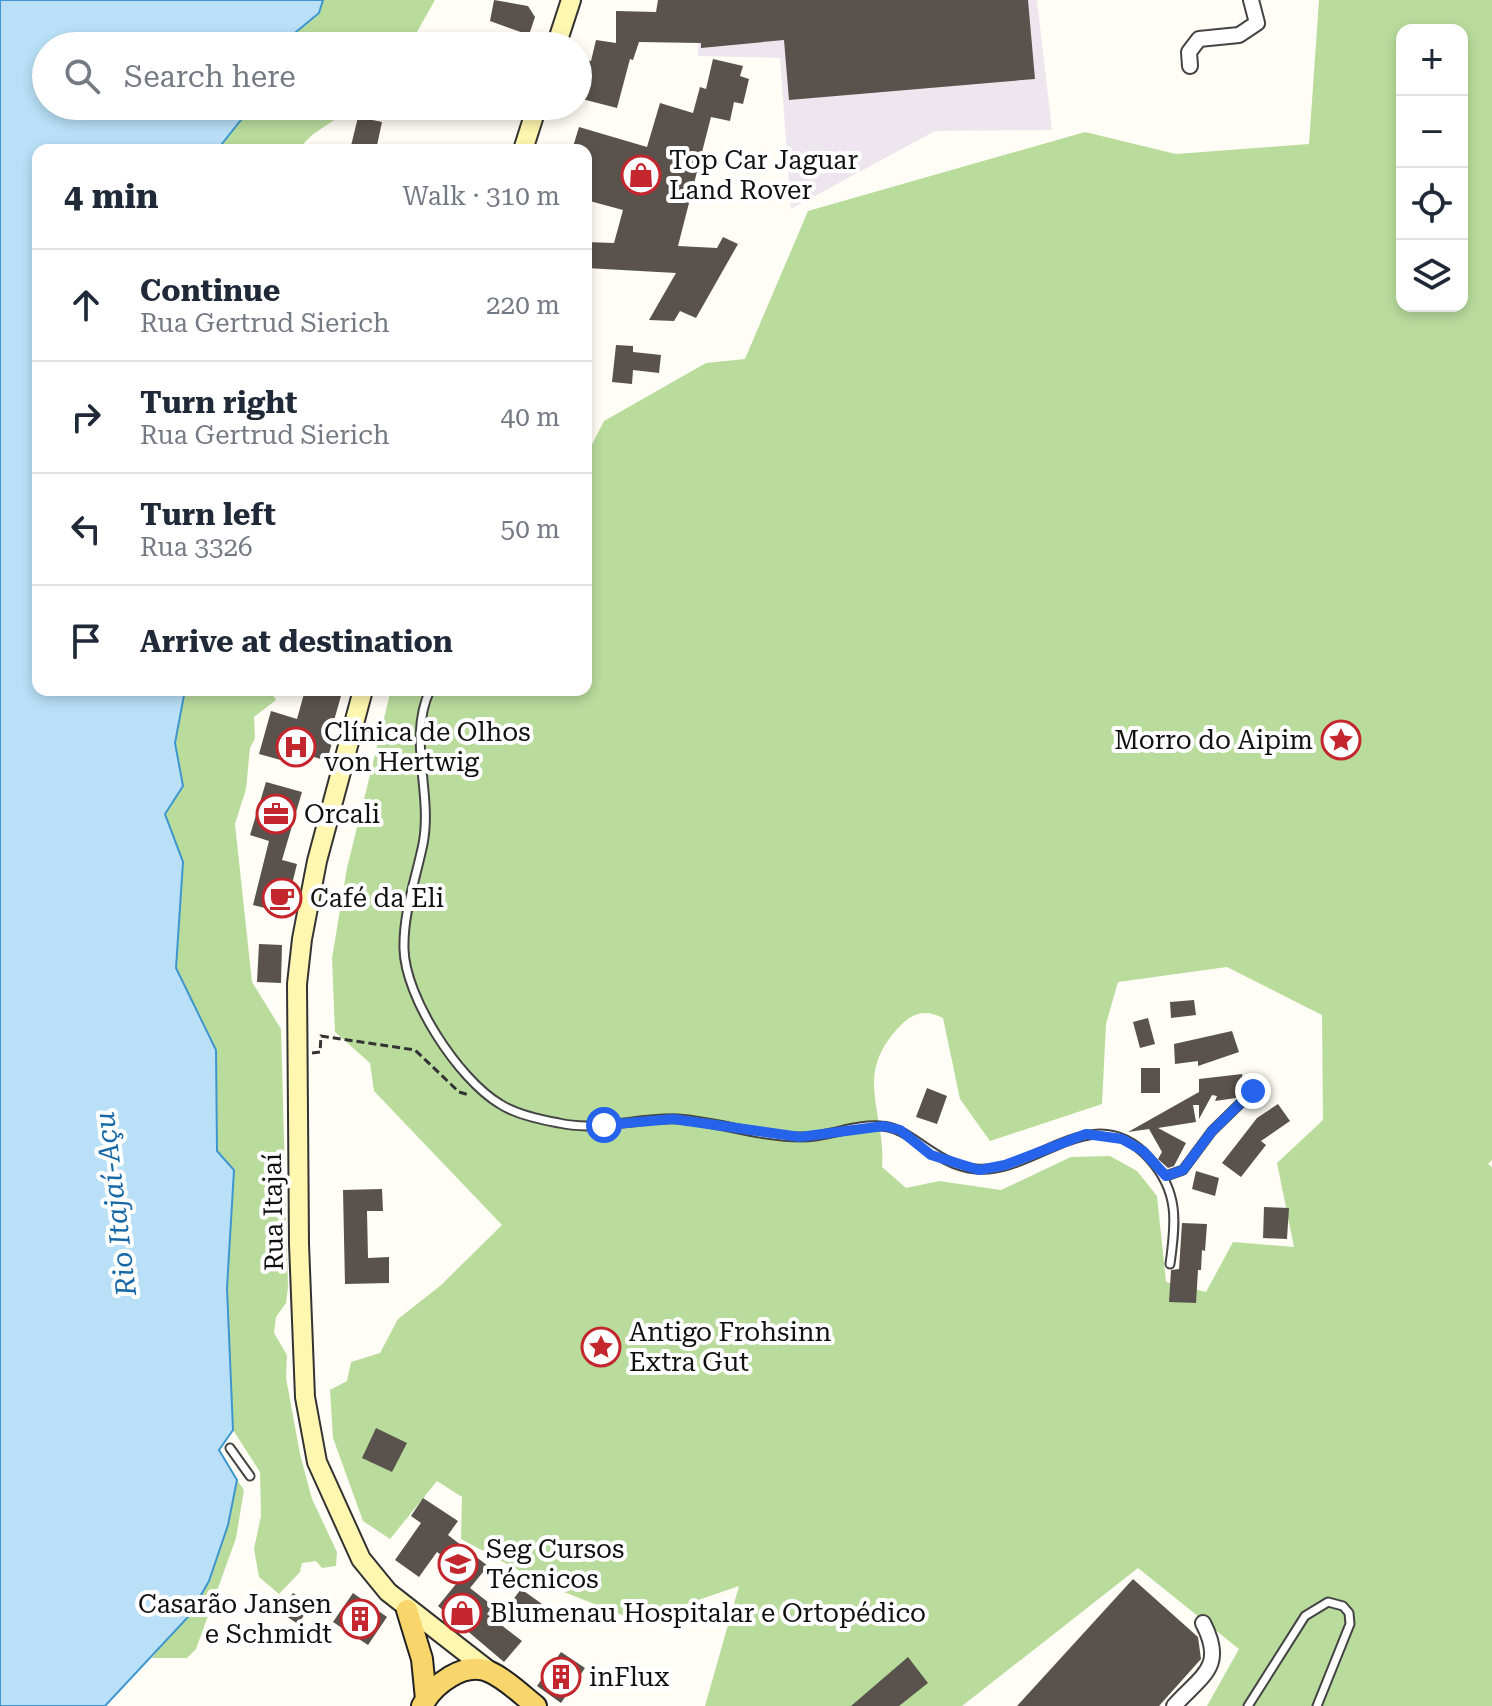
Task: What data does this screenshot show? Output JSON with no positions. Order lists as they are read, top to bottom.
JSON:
{
  "streets": {
    "main road": ["Rua Itajaí"]
  },
  "water": ["Rio Itajaí-Açu"],
  "places": {
    "shop": ["Top Car Jaguar Land Rover", "Blumenau Hospitalar e Ortopédico"],
    "place": ["Morro do Aipim", "Antigo Frohsinn Extra Gut"],
    "hospital": ["Clínica de Olhos von Hertwig"],
    "office": ["Orcali"],
    "cafe": ["Café da Eli"],
    "school or university": ["Seg Cursos Técnicos"],
    "building": ["Casarão Jansen e Schmidt", "inFlux"]
  },
  "page": {
    "map_buttons": ["+", "−"],
    "search": "Search here",
    "heading": ["4 min", "Walk · 310 m"],
    "list": [
      ["Continue", "Rua Gertrud Sierich", "220 m"],
      ["Turn right", "Rua Gertrud Sierich", "40 m"],
      ["Turn left", "Rua 3326", "50 m"],
      "Arrive at destination"
    ]
  }
}
